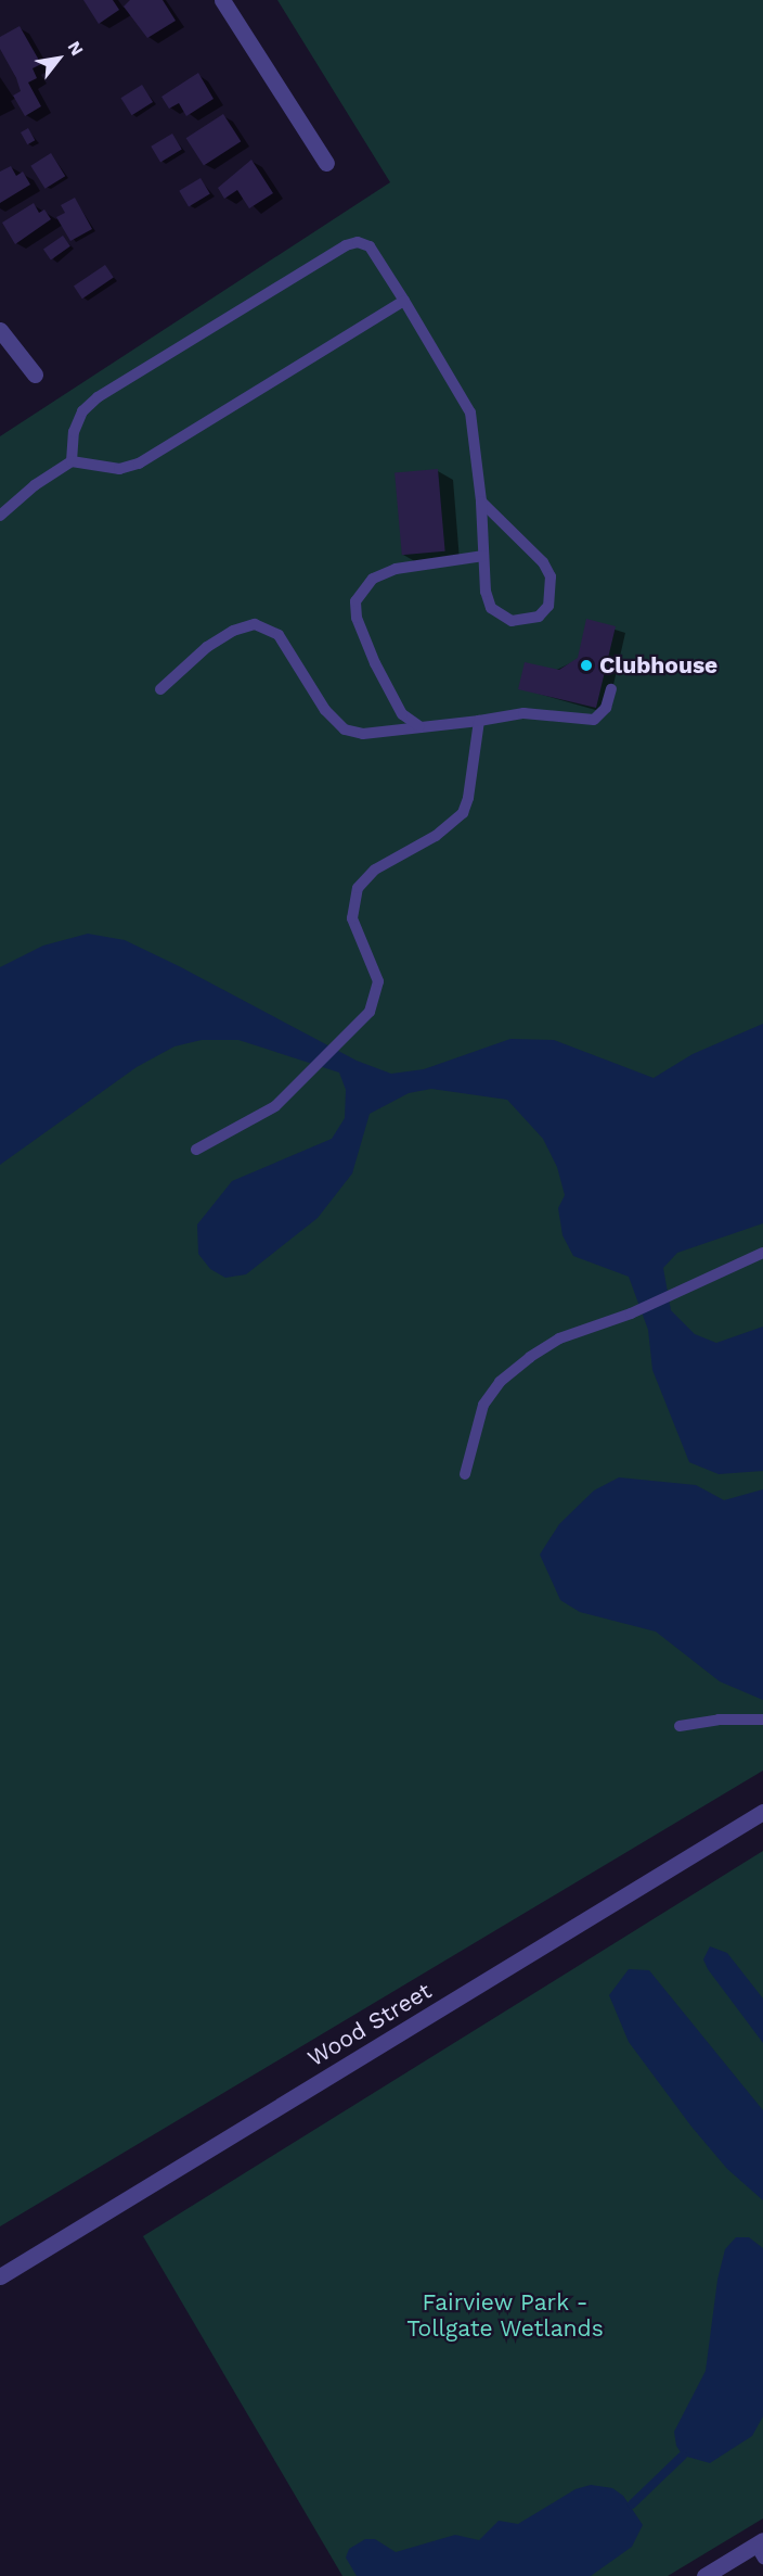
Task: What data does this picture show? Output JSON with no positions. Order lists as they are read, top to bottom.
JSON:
{
  "streets": {
    "street": ["Wood Street"]
  },
  "parks": ["Fairview Park - Tollgate Wetlands"],
  "places": ["Clubhouse"],
  "north": "top right"
}
